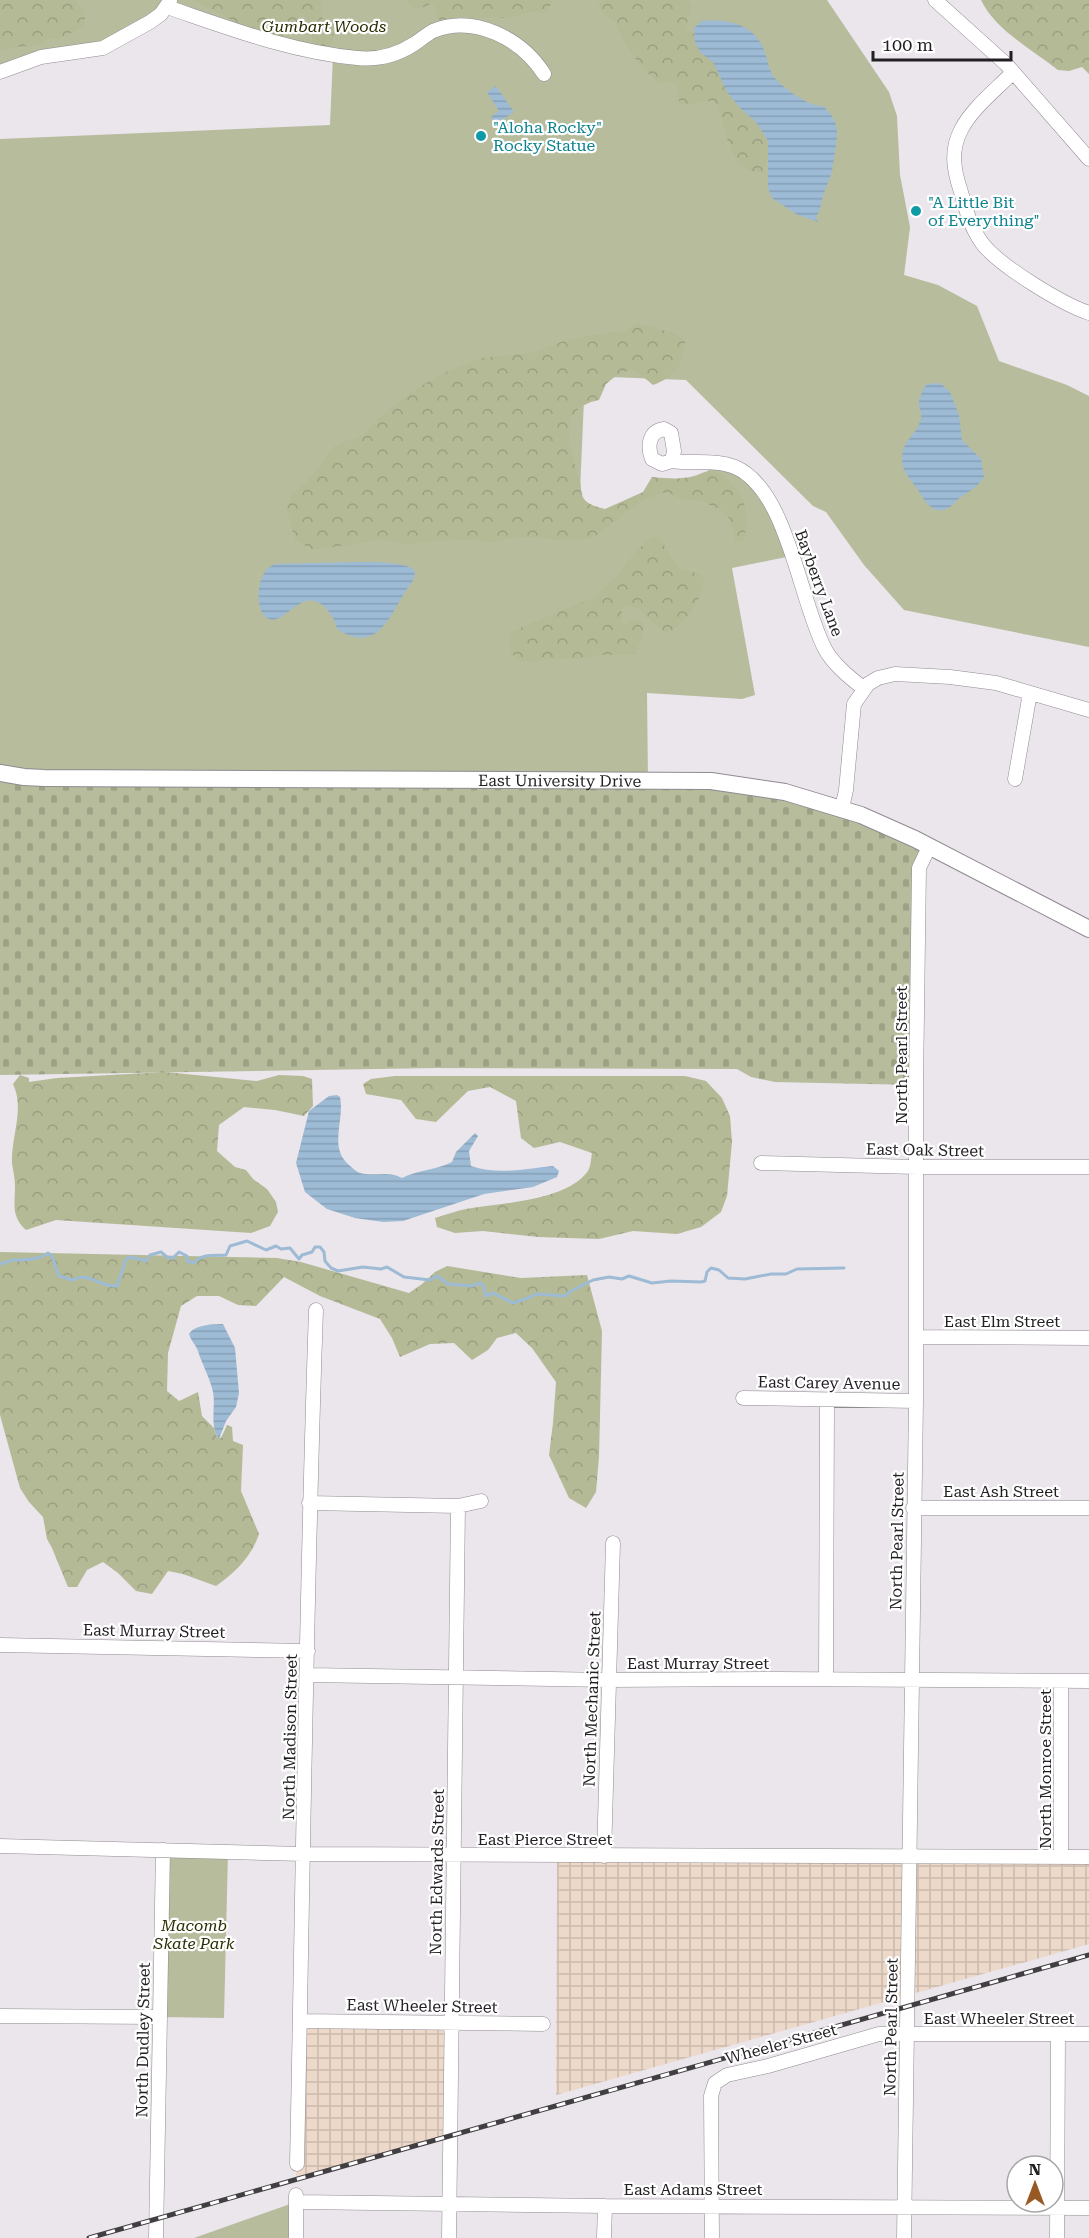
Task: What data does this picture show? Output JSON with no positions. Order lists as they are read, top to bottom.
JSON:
{
  "streets": {
    "main road": ["East University Drive"],
    "street": [
      "Bayberry Lane",
      "North Pearl Street",
      "East Oak Street",
      "East Elm Street",
      "East Carey Avenue",
      "East Ash Street",
      "East Murray Street",
      "North Mechanic Street",
      "North Madison Street",
      "North Monroe Street",
      "East Pierce Street",
      "North Edwards Street",
      "East Wheeler Street",
      "North Dudley Street",
      "Wheeler Street",
      "East Adams Street"
    ]
  },
  "crossings": [
    ["East University Drive", "North Pearl Street"],
    ["North Pearl Street", "East Oak Street"],
    ["North Pearl Street", "East Elm Street"],
    ["North Pearl Street", "East Carey Avenue"],
    ["North Pearl Street", "East Ash Street"],
    ["North Pearl Street", "East Murray Street"],
    ["North Pearl Street", "East Pierce Street"],
    ["North Pearl Street", "East Wheeler Street"],
    ["North Pearl Street", "Wheeler Street"],
    ["North Pearl Street", "East Adams Street"],
    ["East Murray Street", "North Mechanic Street"],
    ["East Murray Street", "North Madison Street"],
    ["East Murray Street", "North Monroe Street"],
    ["East Murray Street", "North Edwards Street"],
    ["North Mechanic Street", "East Pierce Street"],
    ["North Madison Street", "East Pierce Street"],
    ["North Madison Street", "East Wheeler Street"],
    ["North Monroe Street", "East Pierce Street"],
    ["East Pierce Street", "North Edwards Street"],
    ["East Pierce Street", "North Dudley Street"],
    ["North Edwards Street", "East Wheeler Street"],
    ["North Edwards Street", "East Adams Street"],
    ["East Wheeler Street", "Wheeler Street"],
    ["Wheeler Street", "East Adams Street"]
  ],
  "parks": ["Gumbart Woods", "Macomb Skate Park"],
  "places": ["\"Aloha Rocky\" Rocky Statue", "\"A Little Bit of Everything\""],
  "scale_bar": "100 m",
  "north": "top"
}
